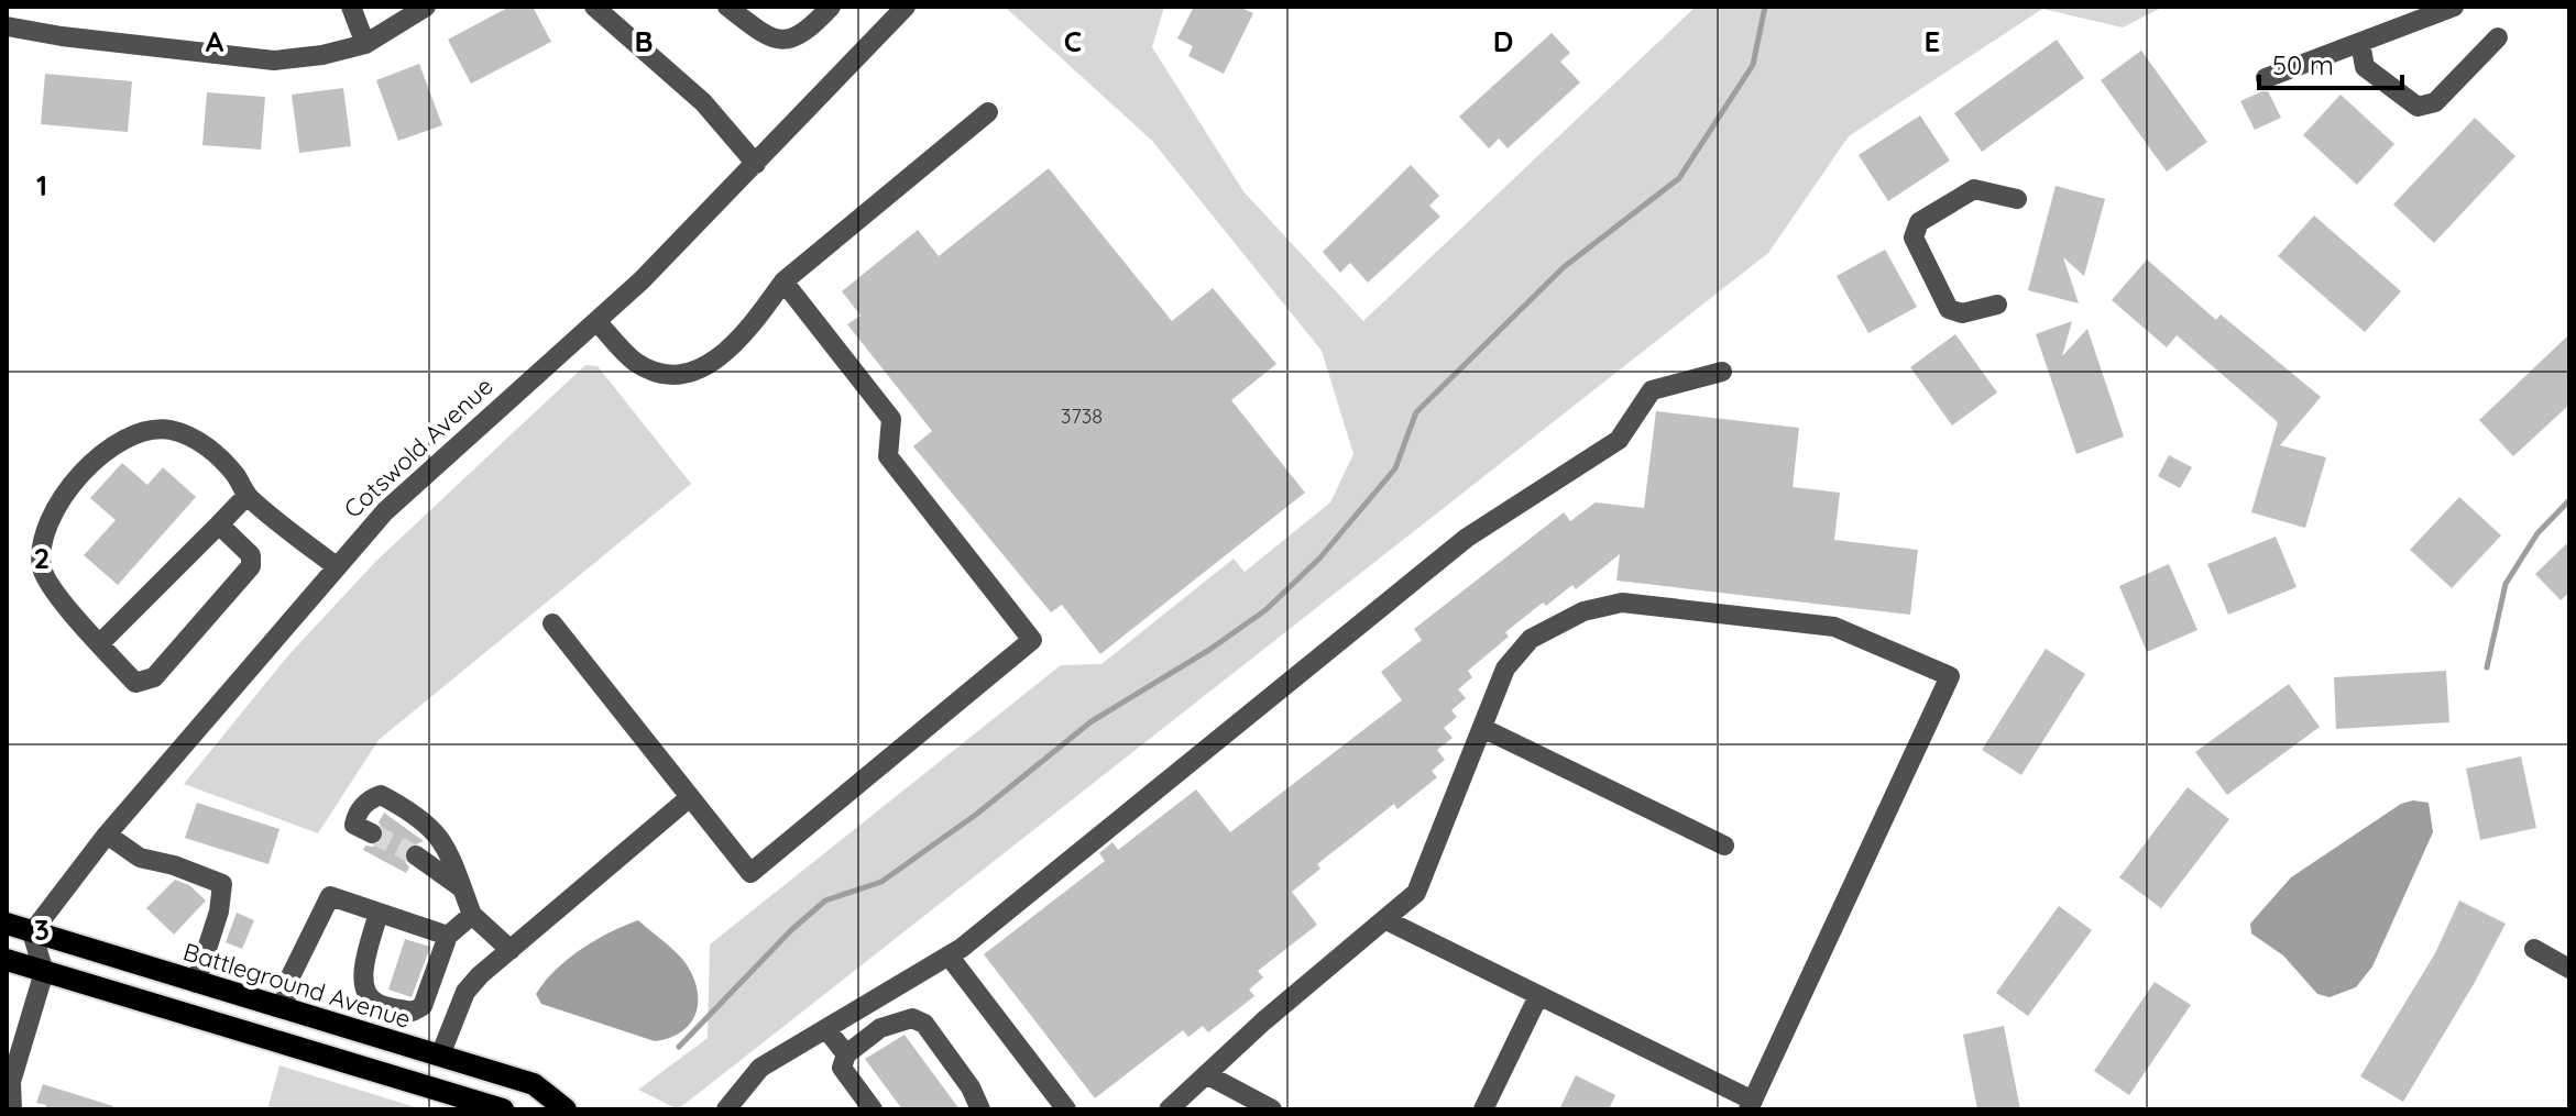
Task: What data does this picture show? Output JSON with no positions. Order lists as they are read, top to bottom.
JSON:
{
  "streets": {
    "main road": ["Battleground Avenue"],
    "street": ["Cotswold Avenue"]
  },
  "crossings": [
    ["Cotswold Avenue", "Battleground Avenue"]
  ],
  "house_numbers": ["3738"],
  "scale_bar": "50 m",
  "grid": {
    "columns": [
      "A",
      "B",
      "C",
      "D",
      "E"
    ],
    "rows": ["1", "2", "3"]
  }
}
